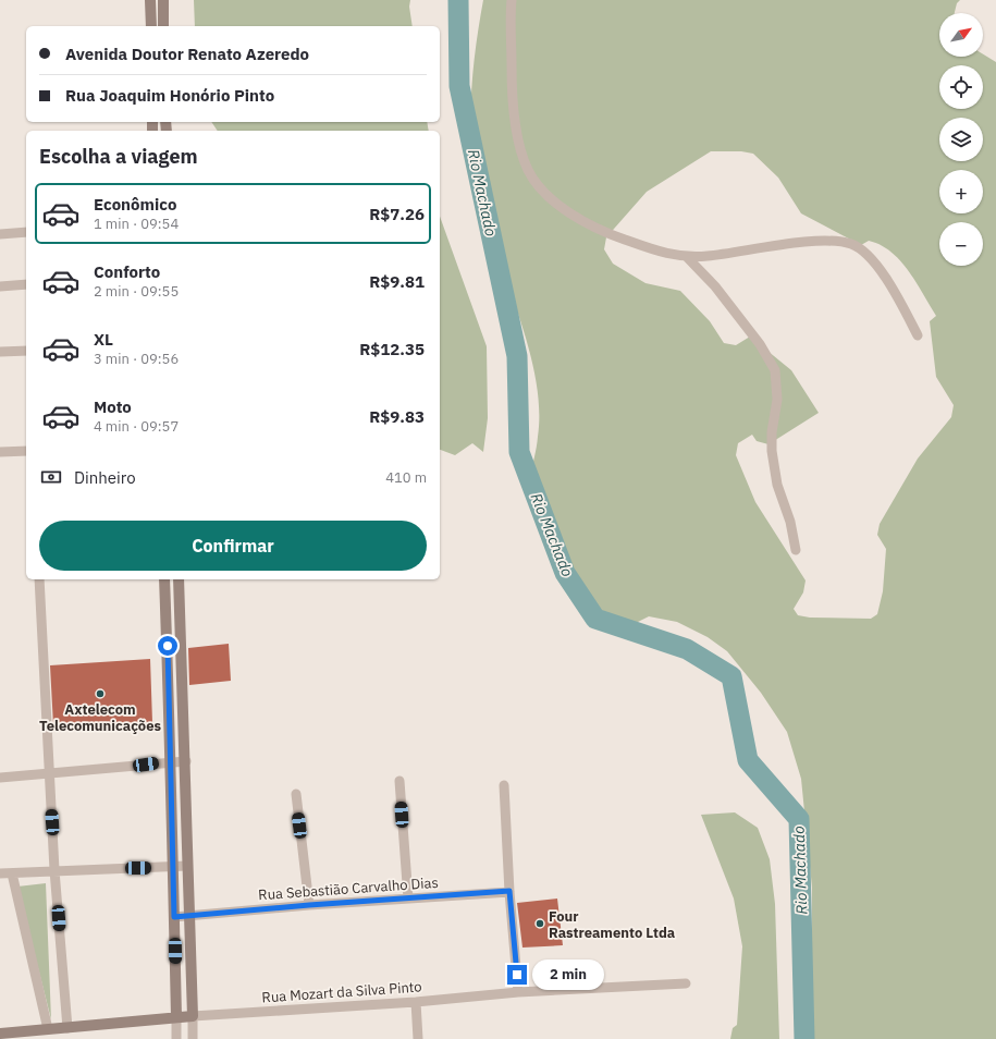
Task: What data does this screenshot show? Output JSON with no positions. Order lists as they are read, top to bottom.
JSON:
{
  "streets": {
    "street": ["Rua Sebastião Carvalho Dias", "Rua Mozart da Silva Pinto"]
  },
  "water": ["Rio Machado"],
  "places": ["Axtelecom Telecomunicações", "Four Rastreamento Ltda"],
  "north": "top right",
  "page": {
    "map_buttons": ["+", "−"],
    "banner": ["Avenida Doutor Renato Azeredo", "Rua Joaquim Honório Pinto"],
    "heading": "Escolha a viagem",
    "list": [
      {
        "name": "Econômico",
        "note": "1 min · 09:54",
        "value": "R$7.26"
      },
      {
        "name": "Conforto",
        "note": "2 min · 09:55",
        "value": "R$9.81"
      },
      {
        "name": "XL",
        "note": "3 min · 09:56",
        "value": "R$12.35"
      },
      {
        "name": "Moto",
        "note": "4 min · 09:57",
        "value": "R$9.83"
      }
    ],
    "pay": ["Dinheiro", "410 m"],
    "buttons": "Confirmar",
    "bubble": "2 min"
  }
}
